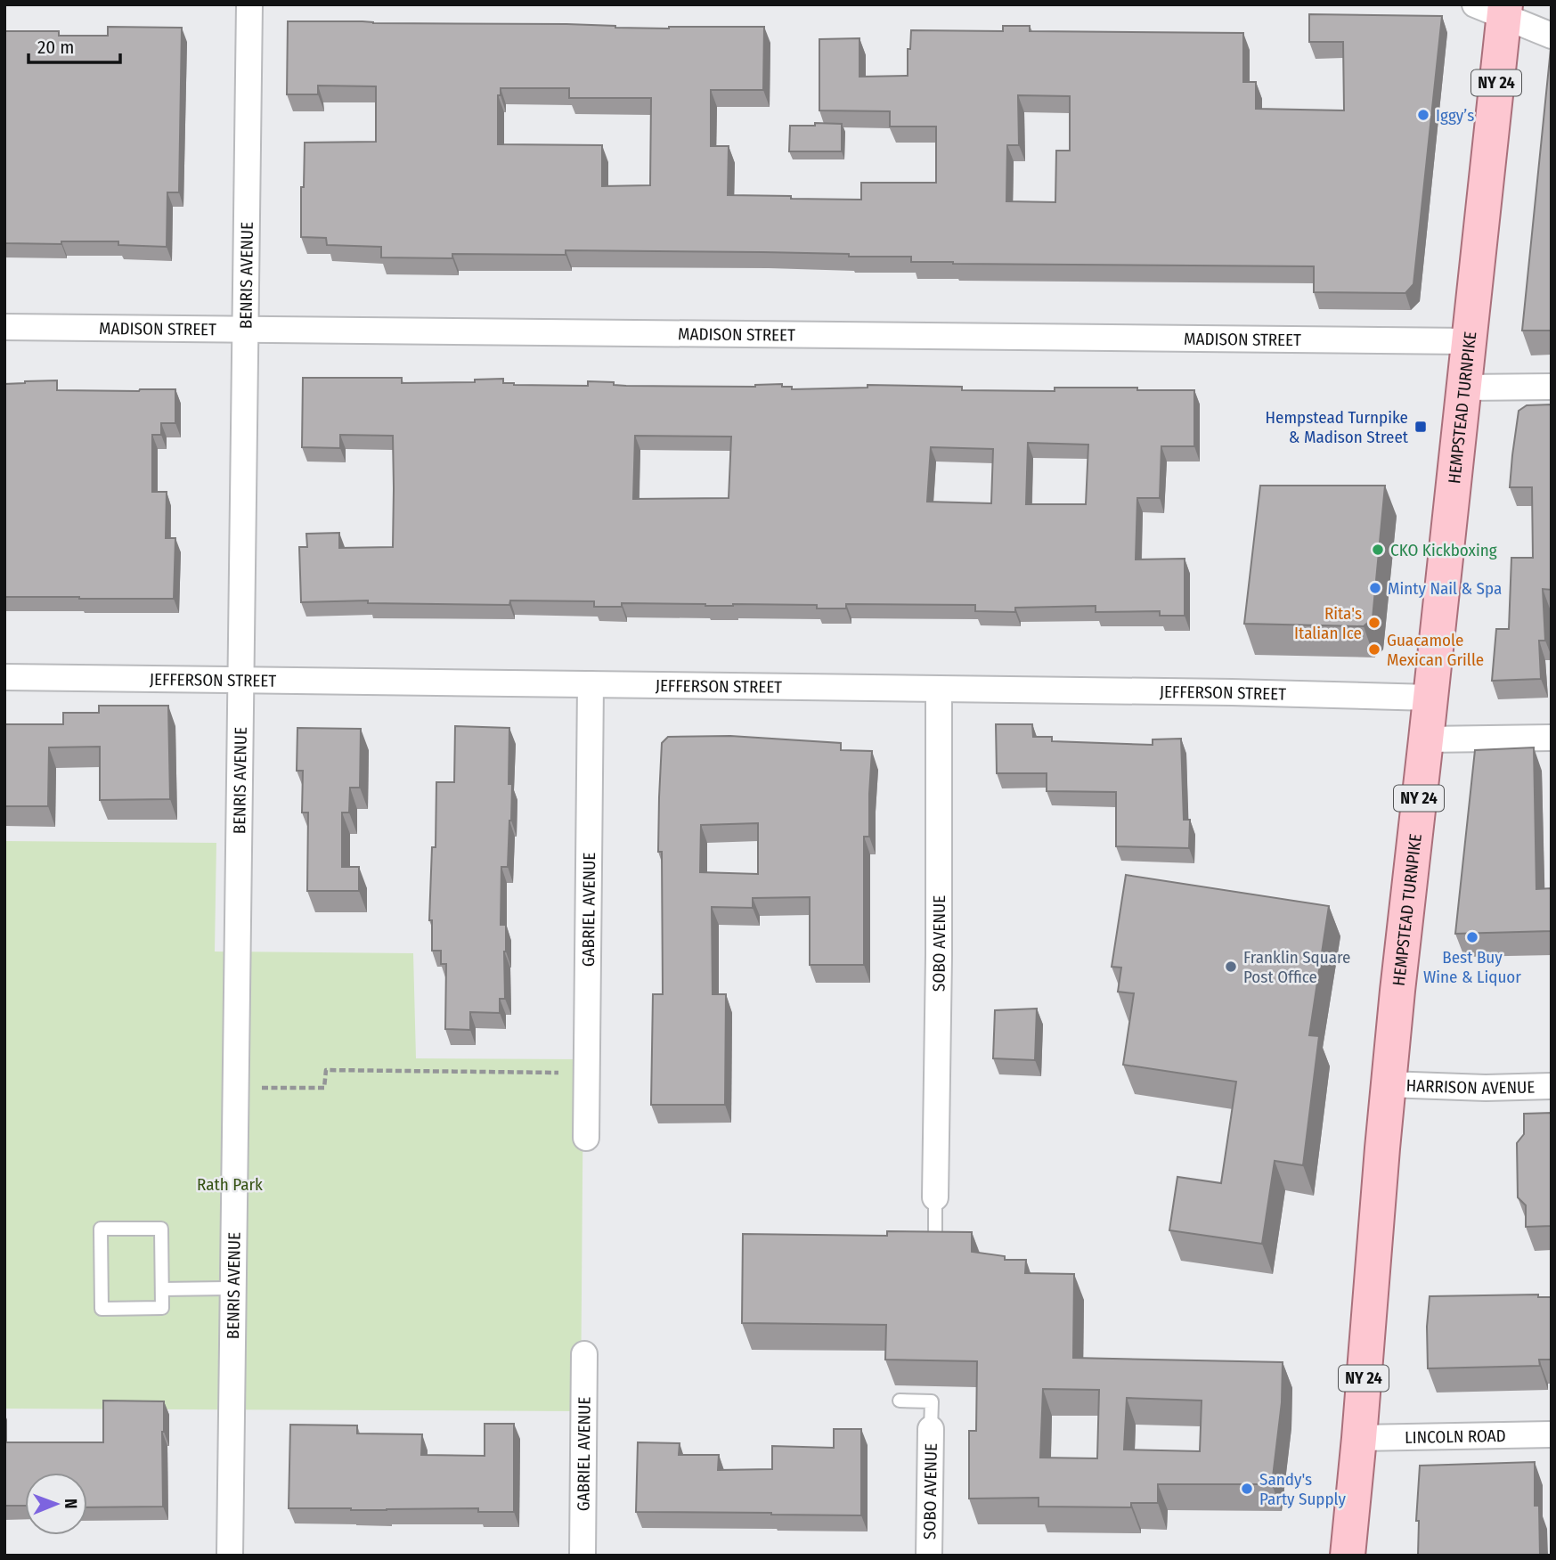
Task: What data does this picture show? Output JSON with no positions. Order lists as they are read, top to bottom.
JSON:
{
  "streets": {
    "main road": ["NY 24", "HEMPSTEAD TURNPIKE"],
    "street": [
      "BENRIS AVENUE",
      "MADISON STREET",
      "JEFFERSON STREET",
      "GABRIEL AVENUE",
      "SOBO AVENUE",
      "HARRISON AVENUE",
      "LINCOLN ROAD"
    ]
  },
  "crossings": [
    ["BENRIS AVENUE", "MADISON STREET"],
    ["BENRIS AVENUE", "JEFFERSON STREET"],
    ["MADISON STREET", "HEMPSTEAD TURNPIKE"],
    ["HEMPSTEAD TURNPIKE", "JEFFERSON STREET"],
    ["HEMPSTEAD TURNPIKE", "HARRISON AVENUE"],
    ["HEMPSTEAD TURNPIKE", "LINCOLN ROAD"],
    ["JEFFERSON STREET", "GABRIEL AVENUE"],
    ["JEFFERSON STREET", "SOBO AVENUE"]
  ],
  "parks": ["Rath Park"],
  "places": {
    "other": [
      "Iggy’s",
      "CKO Kickboxing",
      "Minty Nail & Spa",
      "Rita's Italian Ice",
      "Guacamole Mexican Grille",
      "Best Buy Wine & Liquor",
      "Franklin Square Post Office",
      "Sandy's Party Supply"
    ],
    "transit": ["Hempstead Turnpike & Madison Street"]
  },
  "scale_bar": "20 m",
  "north": "right"
}
